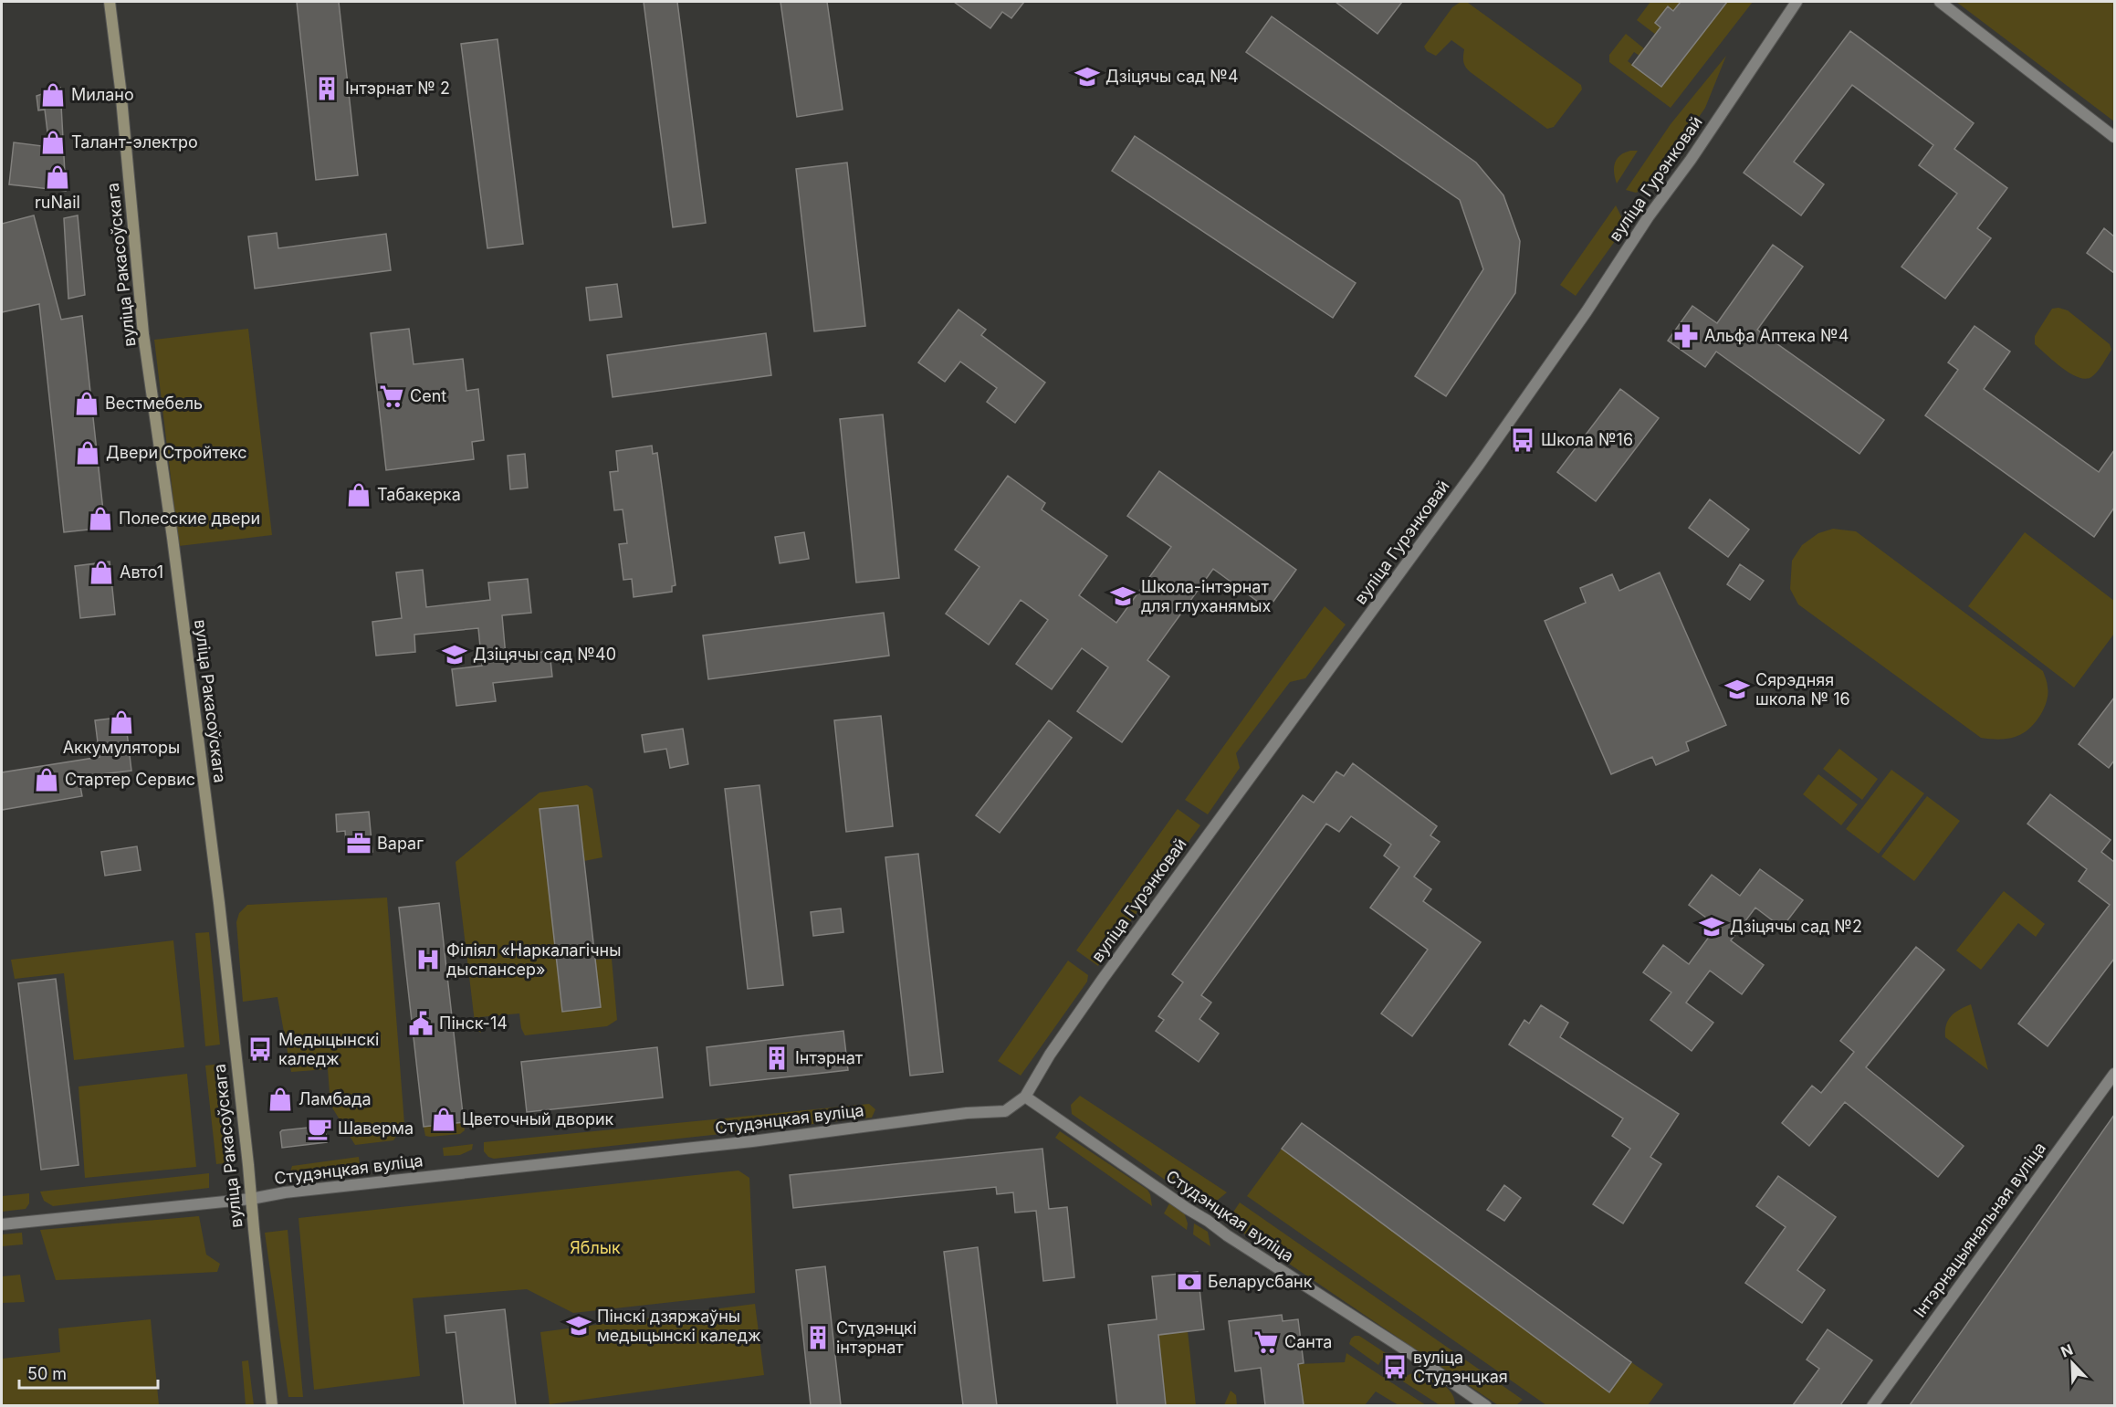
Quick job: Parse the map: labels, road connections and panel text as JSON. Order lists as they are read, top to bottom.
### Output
{
  "streets": {
    "main road": ["вуліца Ракасоўскага"],
    "street": ["вуліца Гурэнковай", "Студэнцкая вуліца", "Інтэрнацыянальная вуліца"]
  },
  "crossings": [
    ["вуліца Гурэнковай", "Студэнцкая вуліца"],
    ["вуліца Ракасоўскага", "Студэнцкая вуліца"]
  ],
  "parks": ["Яблык"],
  "places": {
    "school or university": [
      "Дзіцячы сад №4",
      "Школа-інтэрнат для глуханямых",
      "Дзіцячы сад №40",
      "Сярэдняя школа № 16",
      "Дзіцячы сад №2",
      "Пінскі дзяржаўны медыцынскі каледж"
    ],
    "building": ["Інтэрнат № 2", "Інтэрнат", "Студэнцкі інтэрнат"],
    "shop": [
      "Милано",
      "Талант-электро",
      "ruNail",
      "Вестмебель",
      "Двери Стройтекс",
      "Табакерка",
      "Полесские двери",
      "Авто1",
      "Аккумуляторы",
      "Стартер Сервис",
      "Ламбада",
      "Цветочный дворик"
    ],
    "pharmacy": ["Альфа Аптека №4"],
    "supermarket": ["Cent", "Санта"],
    "bus stop": ["Школа №16", "Медыцынскі каледж", "вуліца Студэнцкая"],
    "office": ["Вараг"],
    "hospital": ["Філіял «Наркалагічны дыспансер»"],
    "public building": ["Пінск-14"],
    "cafe": ["Шаверма"],
    "bank": ["Беларусбанк"]
  },
  "scale_bar": "50 m",
  "north": "top left"
}
